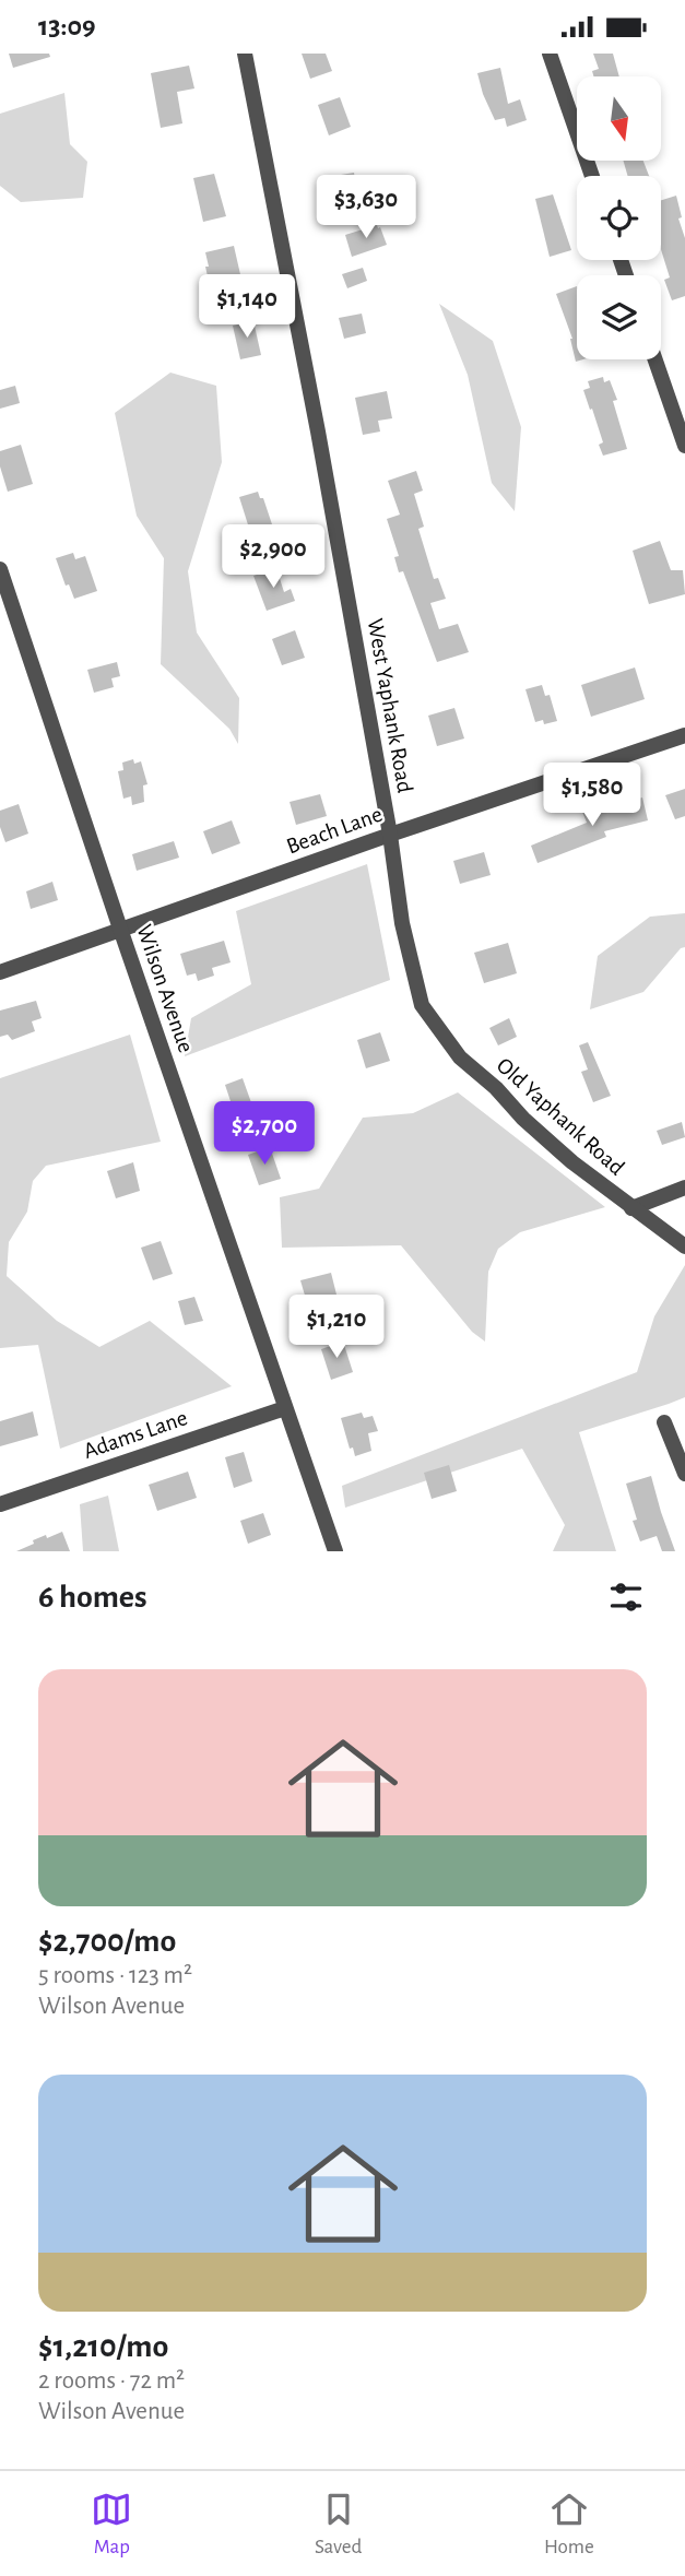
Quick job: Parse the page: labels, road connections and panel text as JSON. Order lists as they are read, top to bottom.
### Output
{
  "streets": {
    "street": [
      "West Yaphank Road",
      "Beach Lane",
      "Wilson Avenue",
      "Old Yaphank Road",
      "Adams Lane"
    ]
  },
  "crossings": [
    ["West Yaphank Road", "Beach Lane"],
    ["West Yaphank Road", "Old Yaphank Road"],
    ["Beach Lane", "Wilson Avenue"],
    ["Wilson Avenue", "Adams Lane"]
  ],
  "north": "bottom",
  "page": {
    "status": "13:09",
    "price": [
      "$3,630",
      "$1,140",
      "$2,900",
      "$1,580",
      "$2,700",
      "$1,210"
    ],
    "heading": "6 homes",
    "list": [
      {
        "name": "$2,700/mo",
        "note": "5 rooms · 123 m² · Wilson Avenue"
      },
      {
        "name": "$1,210/mo",
        "note": "2 rooms · 72 m² · Wilson Avenue"
      }
    ],
    "tabs": ["Map", "Saved", "Home"]
  }
}
